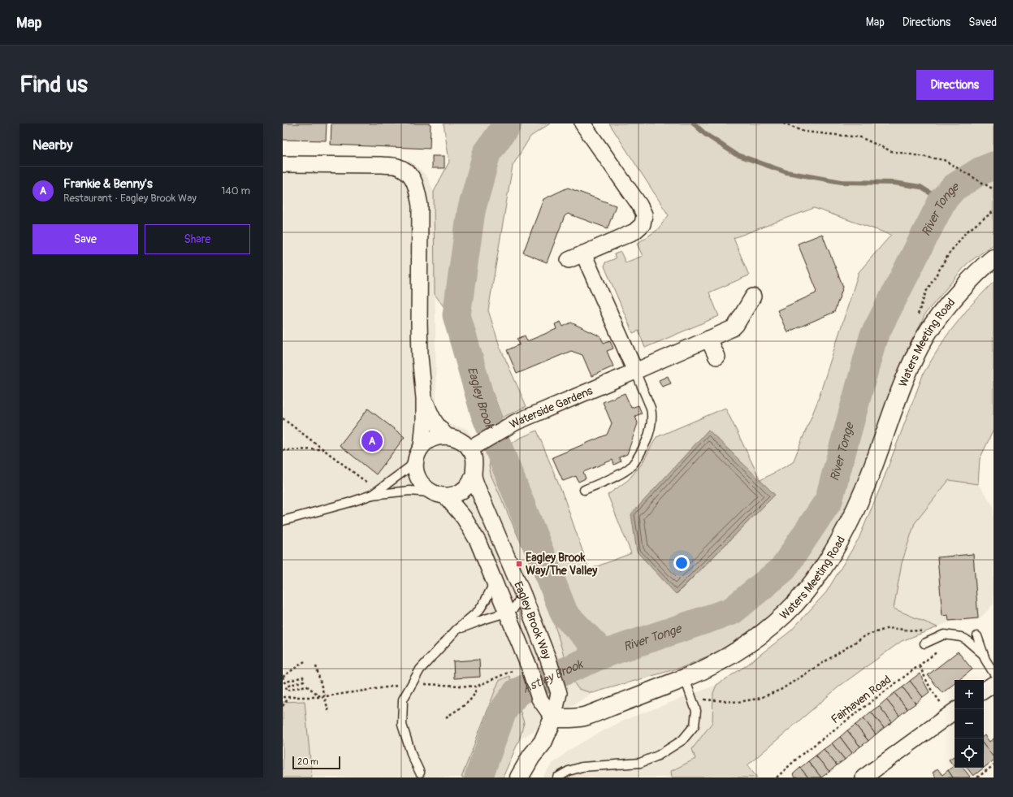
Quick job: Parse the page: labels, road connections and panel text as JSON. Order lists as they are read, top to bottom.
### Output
{
  "streets": {
    "street": ["Waters Meeting Road", "Waterside Gardens", "Eagley Brook Way"],
    "path": ["Fairhaven Road"]
  },
  "crossings": [
    ["Waters Meeting Road", "Eagley Brook Way"],
    ["Waterside Gardens", "Eagley Brook Way"]
  ],
  "water": ["River Tonge", "Eagley Brook", "Astley Brook"],
  "places": {
    "transit": ["Eagley Brook Way/The Valley"]
  },
  "scale_bar": "20 m",
  "page": {
    "header": "Map",
    "nav": ["Map", "Directions", "Saved"],
    "buttons": [
      "Directions",
      ["Save", "Share"]
    ],
    "title": "Find us",
    "heading": "Nearby",
    "list": [
      {
        "mark": "A",
        "name": "Frankie & Benny's",
        "note": "Restaurant · Eagley Brook Way",
        "value": "140 m"
      }
    ],
    "pins": "A",
    "map_buttons": ["+", "−"],
    "scale": "20 m"
  }
}
